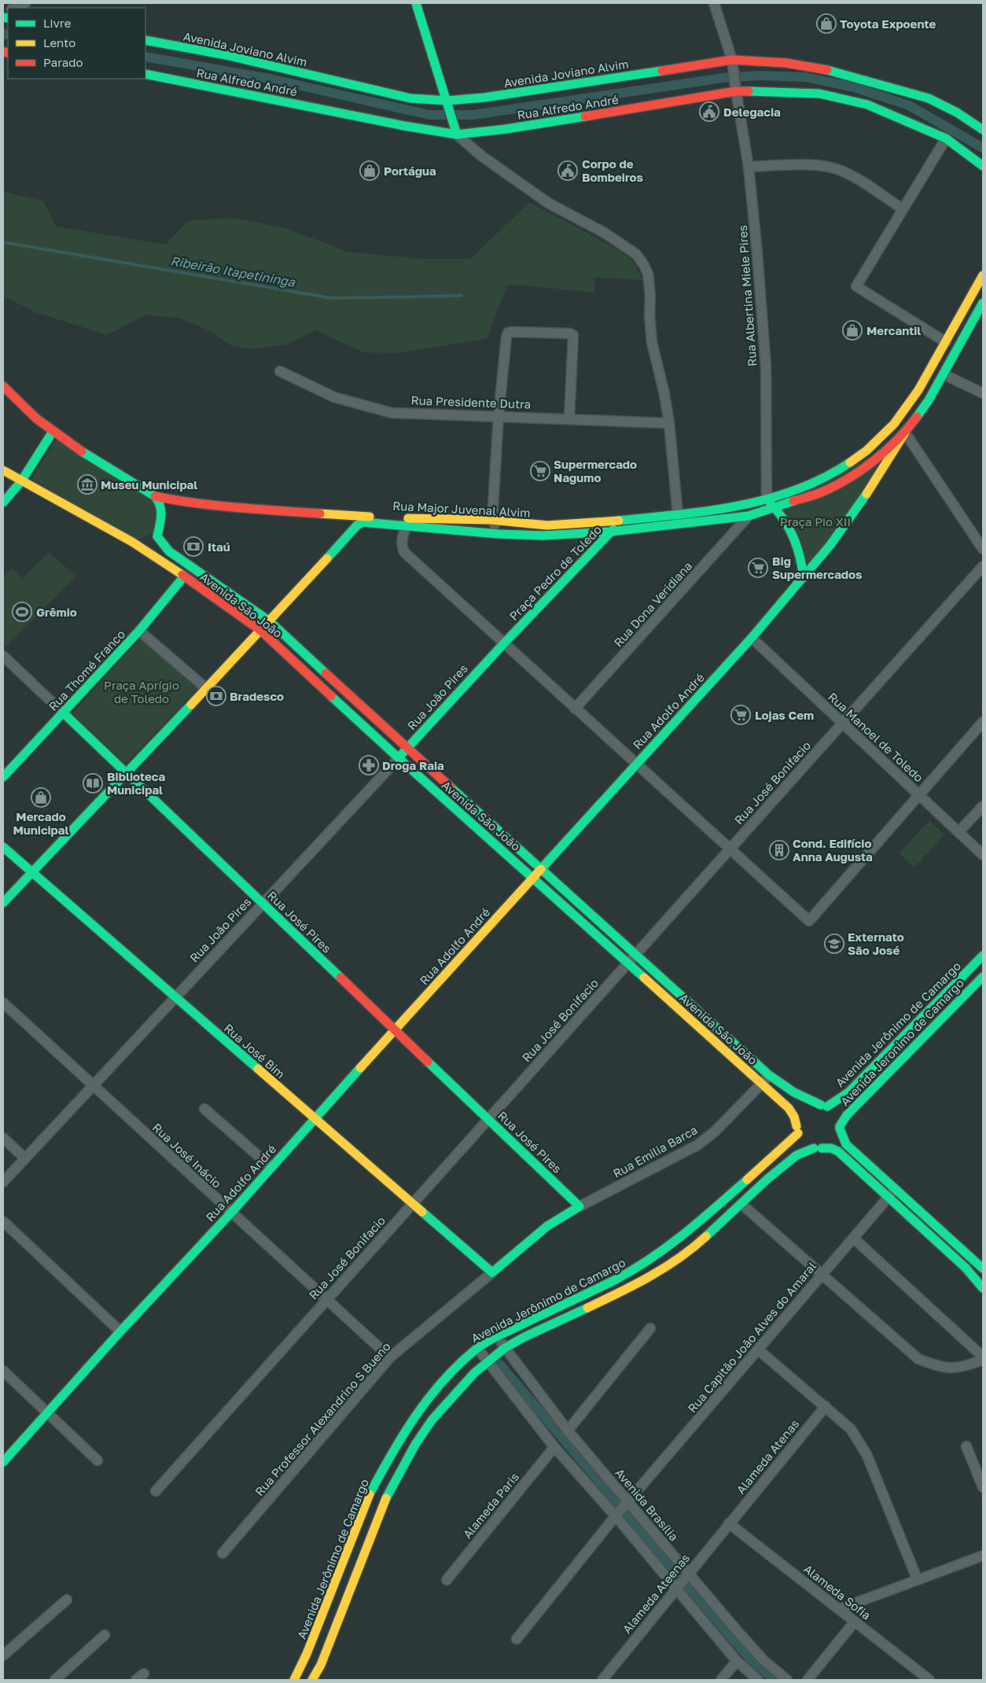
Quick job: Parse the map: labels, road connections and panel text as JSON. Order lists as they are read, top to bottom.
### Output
{
  "streets": {
    "main road": [
      "Avenida Joviano Alvim",
      "Rua Alfredo André",
      "Rua Major Juvenal Alvim",
      "Praça Pedro de Toledo",
      "Avenida São João",
      "Rua Thomé Franco",
      "Rua João Pires",
      "Rua Adolfo André",
      "Rua José Pires",
      "Avenida Jerônimo de Camargo",
      "Avenida Jeronimo de Camargo",
      "Rua José Bim",
      "Rua Professor Alexandrino S Bueno"
    ],
    "street": [
      "Rua Albertina Miele Pires",
      "Rua Presidente Dutra",
      "Rua Dona Veridiana",
      "Rua Manoel de Toledo",
      "Rua José Bonifacio",
      "Rua Emilia Barca",
      "Rua José Inácio",
      "Rua Capitão João Alves do Amaral",
      "Alameda Atenas",
      "Avenida Brasília",
      "Alameda Paris",
      "Alameda Sofia",
      "Alameda Ateenas"
    ]
  },
  "crossings": [
    ["Avenida Joviano Alvim", "Rua Albertina Miele Pires"],
    ["Rua Alfredo André", "Rua Albertina Miele Pires"],
    ["Rua Albertina Miele Pires", "Rua Major Juvenal Alvim"],
    ["Rua Major Juvenal Alvim", "Praça Pedro de Toledo"],
    ["Rua Major Juvenal Alvim", "Rua Dona Veridiana"],
    ["Rua Major Juvenal Alvim", "Rua Adolfo André"],
    ["Praça Pedro de Toledo", "Rua João Pires"],
    ["Avenida São João", "Rua Thomé Franco"],
    ["Avenida São João", "Rua João Pires"],
    ["Avenida São João", "Rua Adolfo André"],
    ["Avenida São João", "Rua José Bonifacio"],
    ["Avenida São João", "Avenida Jerônimo de Camargo"],
    ["Avenida São João", "Avenida Jeronimo de Camargo"],
    ["Avenida São João", "Rua Emilia Barca"],
    ["Rua Thomé Franco", "Rua José Pires"],
    ["Rua João Pires", "Rua José Pires"],
    ["Rua João Pires", "Rua José Bim"],
    ["Rua João Pires", "Rua José Inácio"],
    ["Rua Adolfo André", "Rua Manoel de Toledo"],
    ["Rua Adolfo André", "Rua José Pires"],
    ["Rua Adolfo André", "Rua José Bim"],
    ["Rua Adolfo André", "Rua José Inácio"],
    ["Rua Manoel de Toledo", "Rua José Bonifacio"],
    ["Rua José Bonifacio", "Rua José Pires"],
    ["Rua José Bonifacio", "Rua José Bim"],
    ["Rua José Bonifacio", "Rua José Inácio"],
    ["Rua José Pires", "Rua Emilia Barca"],
    ["Rua José Pires", "Rua Professor Alexandrino S Bueno"],
    ["Avenida Jerônimo de Camargo", "Avenida Jeronimo de Camargo"],
    ["Avenida Jerônimo de Camargo", "Avenida Brasília"],
    ["Rua José Bim", "Rua Professor Alexandrino S Bueno"],
    ["Rua Emilia Barca", "Rua Professor Alexandrino S Bueno"],
    ["Rua José Inácio", "Rua Professor Alexandrino S Bueno"],
    ["Rua Capitão João Alves do Amaral", "Avenida Brasília"],
    ["Alameda Atenas", "Alameda Sofia"],
    ["Alameda Atenas", "Alameda Ateenas"],
    ["Avenida Brasília", "Alameda Ateenas"],
    ["Alameda Sofia", "Alameda Ateenas"]
  ],
  "water": ["Ribeirão Itapetininga"],
  "parks": ["Praça Pio XII", "Praça Aprígio de Toledo"],
  "places": {
    "shop": [
      "Toyota Expoente",
      "Portágua",
      "Mercantil",
      "Mercado Municipal"
    ],
    "public building": ["Delegacia", "Corpo de Bombeiros"],
    "supermarket": ["Supermercado Nagumo", "Big Supermercados", "Lojas Cem"],
    "museum": ["Museu Municipal"],
    "bank": ["Itaú", "Bradesco"],
    "sports": ["Grêmio"],
    "pharmacy": ["Droga Raia"],
    "library": ["Biblioteca Municipal"],
    "building": ["Cond. Edifício Anna Augusta"],
    "school or university": ["Externato São José"]
  },
  "legend": ["Livre", "Lento", "Parado"]
}
